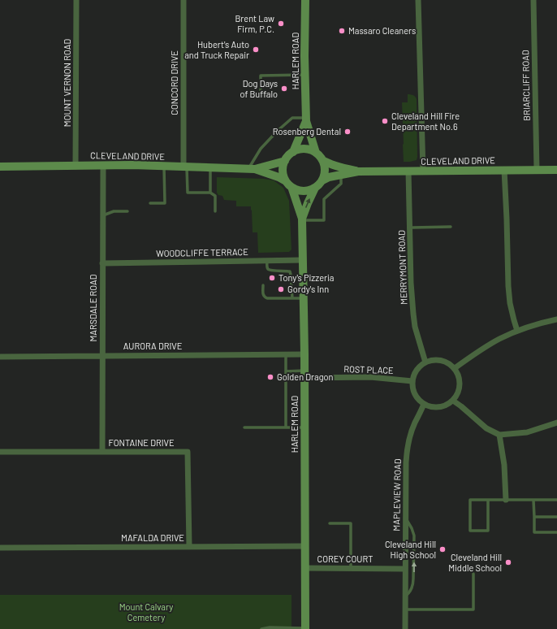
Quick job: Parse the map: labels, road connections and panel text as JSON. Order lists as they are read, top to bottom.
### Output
{
  "streets": {
    "main road": ["HARLEM ROAD", "CLEVELAND DRIVE"],
    "street": [
      "MOUNT VERNON ROAD",
      "CONCORD DRIVE",
      "BRIARCLIFF ROAD",
      "WOODCLIFFE TERRACE",
      "MERRYMONT ROAD",
      "MARSDALE ROAD",
      "AURORA DRIVE",
      "ROST PLACE",
      "FONTAINE DRIVE",
      "MAPLEVIEW ROAD",
      "MAFALDA DRIVE",
      "COREY COURT"
    ]
  },
  "crossings": [
    ["HARLEM ROAD", "CLEVELAND DRIVE"],
    ["HARLEM ROAD", "WOODCLIFFE TERRACE"],
    ["HARLEM ROAD", "AURORA DRIVE"],
    ["HARLEM ROAD", "ROST PLACE"],
    ["HARLEM ROAD", "MAFALDA DRIVE"],
    ["HARLEM ROAD", "COREY COURT"],
    ["MOUNT VERNON ROAD", "CLEVELAND DRIVE"],
    ["CONCORD DRIVE", "CLEVELAND DRIVE"],
    ["BRIARCLIFF ROAD", "CLEVELAND DRIVE"],
    ["CLEVELAND DRIVE", "MERRYMONT ROAD"],
    ["CLEVELAND DRIVE", "MARSDALE ROAD"],
    ["WOODCLIFFE TERRACE", "MARSDALE ROAD"],
    ["MERRYMONT ROAD", "ROST PLACE"],
    ["MERRYMONT ROAD", "MAPLEVIEW ROAD"],
    ["MARSDALE ROAD", "AURORA DRIVE"],
    ["MARSDALE ROAD", "FONTAINE DRIVE"],
    ["ROST PLACE", "MAPLEVIEW ROAD"],
    ["FONTAINE DRIVE", "MAFALDA DRIVE"],
    ["MAPLEVIEW ROAD", "COREY COURT"]
  ],
  "parks": ["Mount Calvary Cemetery"],
  "places": [
    "Brent Law Firm, P.C.",
    "Massaro Cleaners",
    "Hubert's Auto and Truck Repair",
    "Dog Days of Buffalo",
    "Cleveland Hill Fire Department No.6",
    "Rosenberg Dental",
    "Tony's Pizzeria",
    "Gordy's Inn",
    "Golden Dragon",
    "Cleveland Hill High School",
    "Cleveland Hill Middle School"
  ]
}
